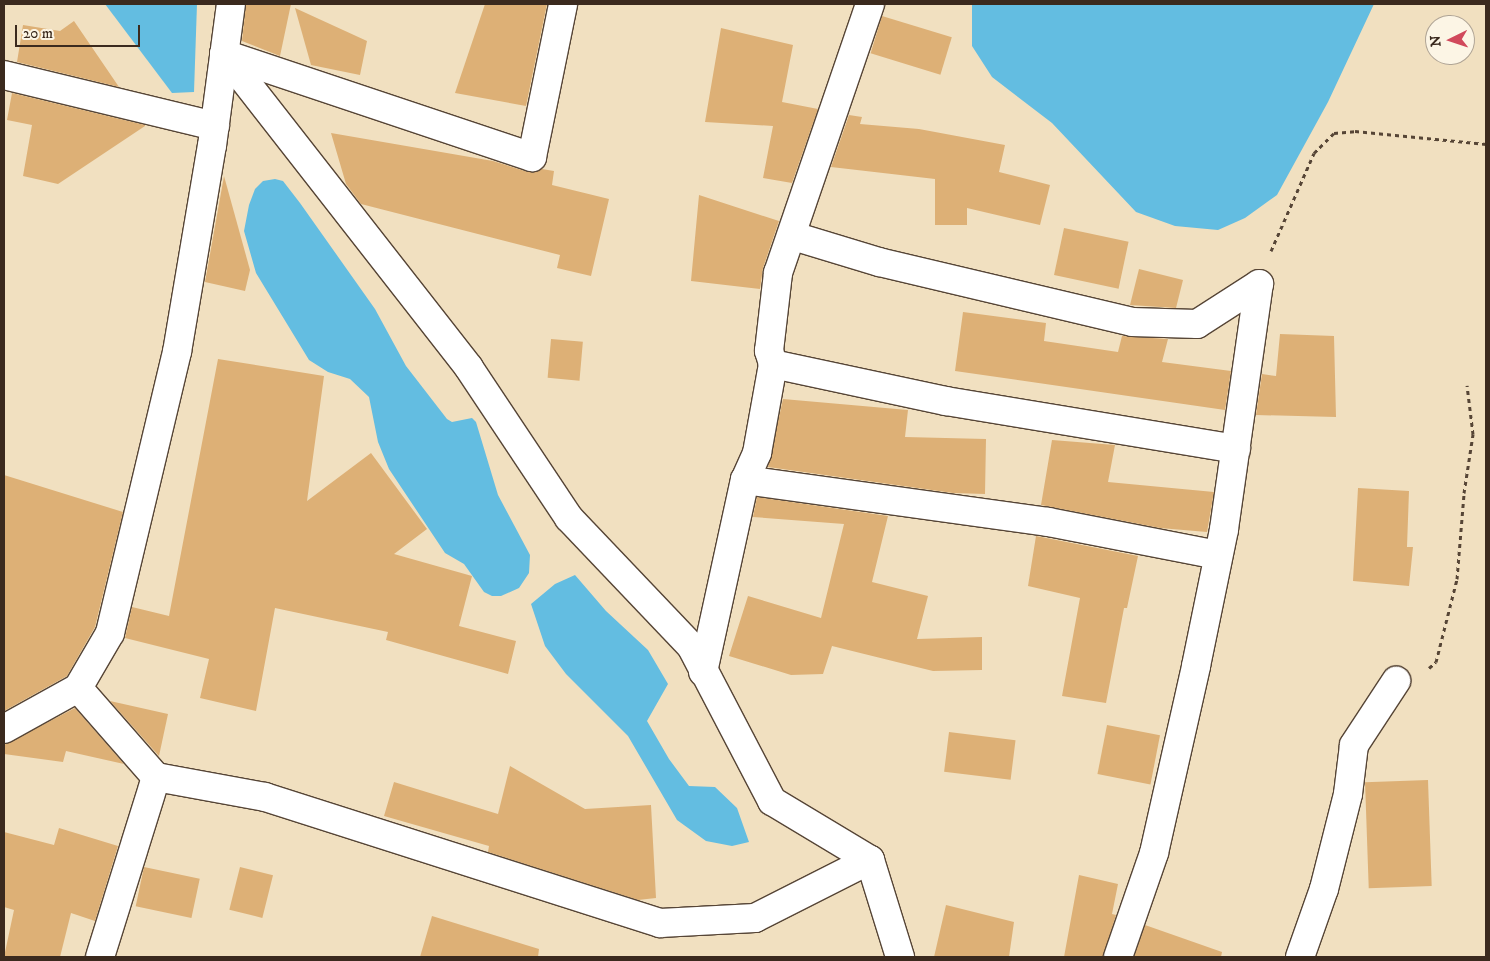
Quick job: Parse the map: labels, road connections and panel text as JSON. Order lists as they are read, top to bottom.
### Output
{
  "scale_bar": "20 m",
  "north": "left"
}
